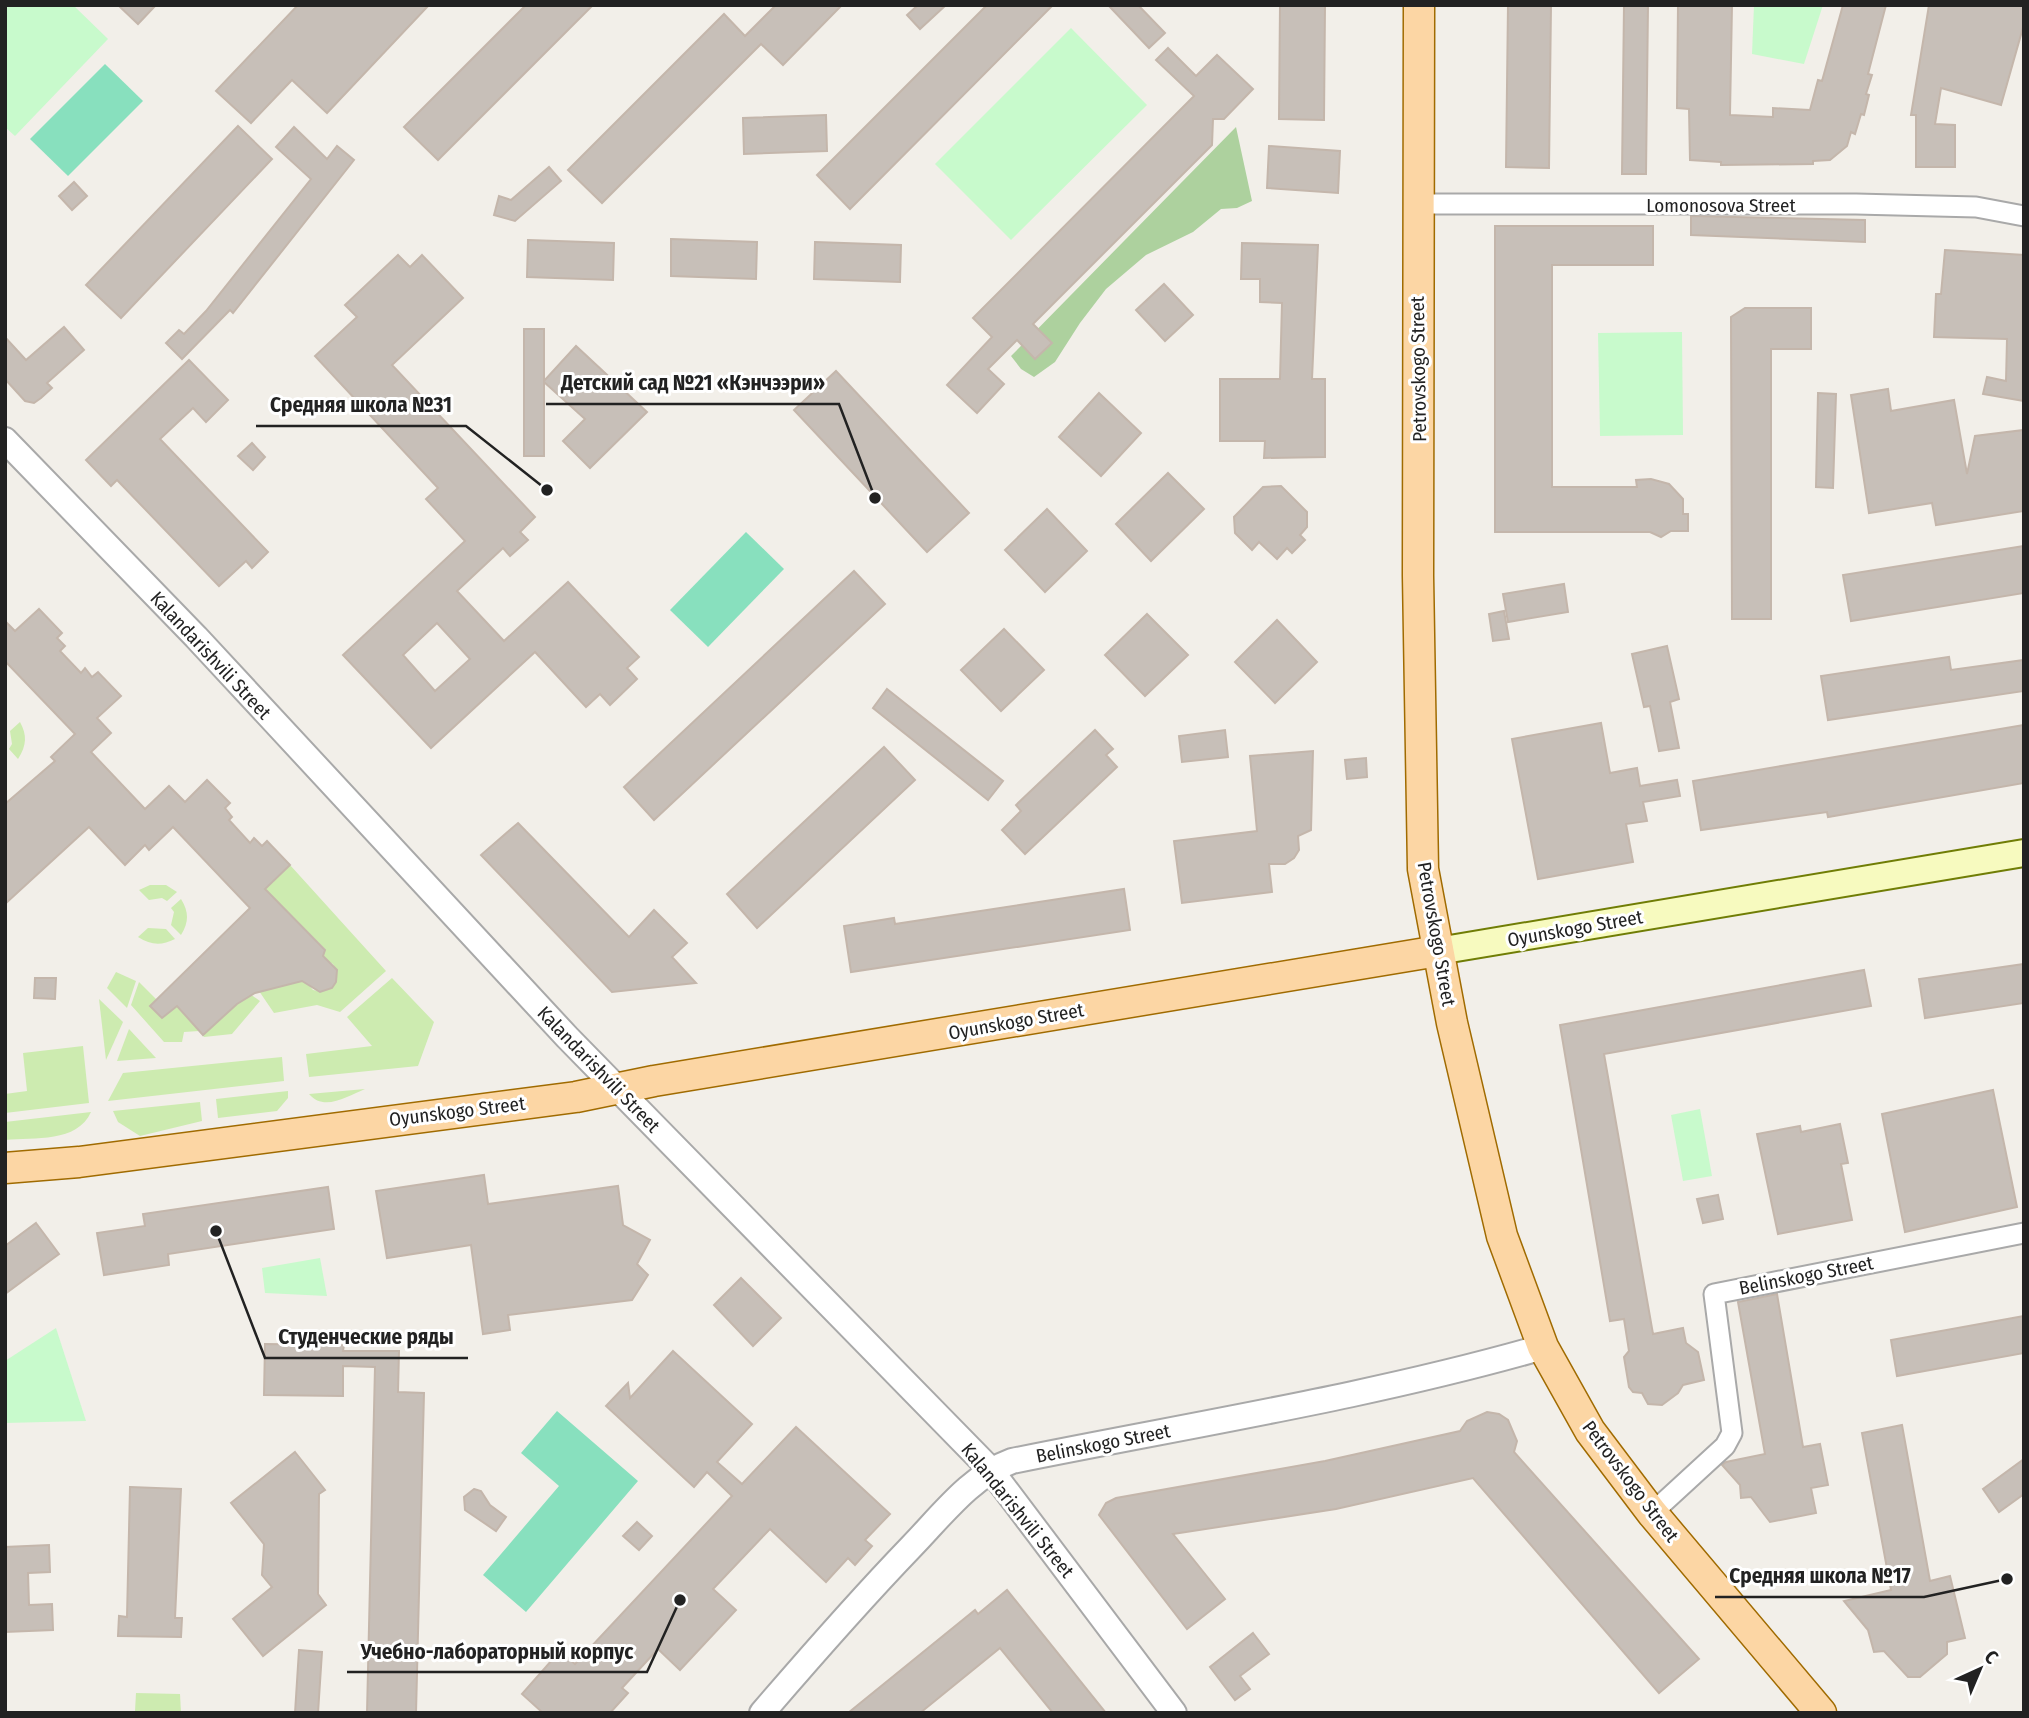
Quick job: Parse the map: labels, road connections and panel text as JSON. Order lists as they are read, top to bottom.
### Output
{
  "streets": {
    "main road": ["Petrovskogo Street", "Oyunskogo Street"],
    "street": ["Lomonosova Street", "Kalandarishvili Street", "Belinskogo Street"]
  },
  "crossings": [
    ["Lomonosova Street", "Petrovskogo Street"],
    ["Petrovskogo Street", "Oyunskogo Street"],
    ["Petrovskogo Street", "Belinskogo Street"],
    ["Kalandarishvili Street", "Oyunskogo Street"],
    ["Kalandarishvili Street", "Belinskogo Street"]
  ],
  "places": [
    "Средняя школа №31",
    "Детский сад №21 «Кэнчээри»",
    "Студенческие ряды",
    "Средняя школа №17",
    "Учебно-лабораторный корпус"
  ],
  "north": "top right"
}
